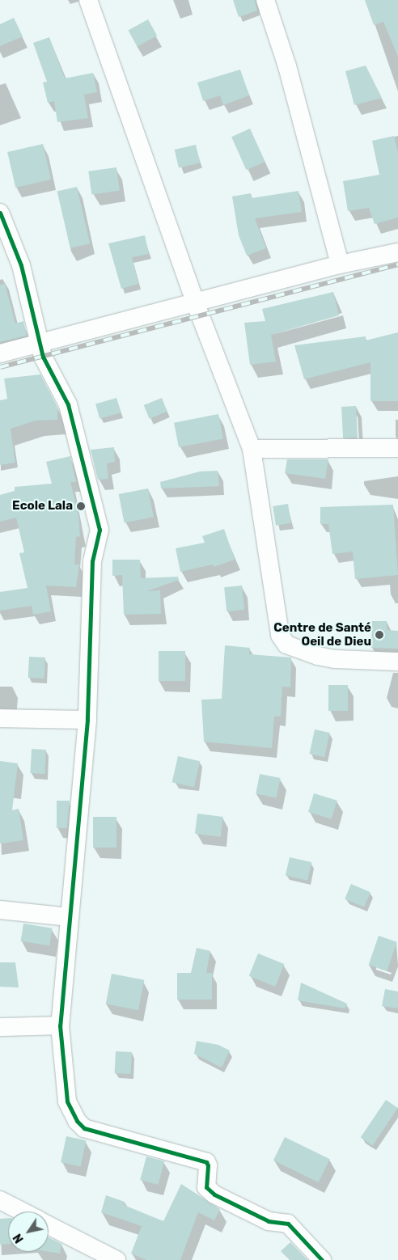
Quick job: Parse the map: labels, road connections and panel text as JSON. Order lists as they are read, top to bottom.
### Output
{
  "places": ["Ecole Lala", "Centre de Santé Oeil de Dieu"],
  "north": "bottom left"
}
